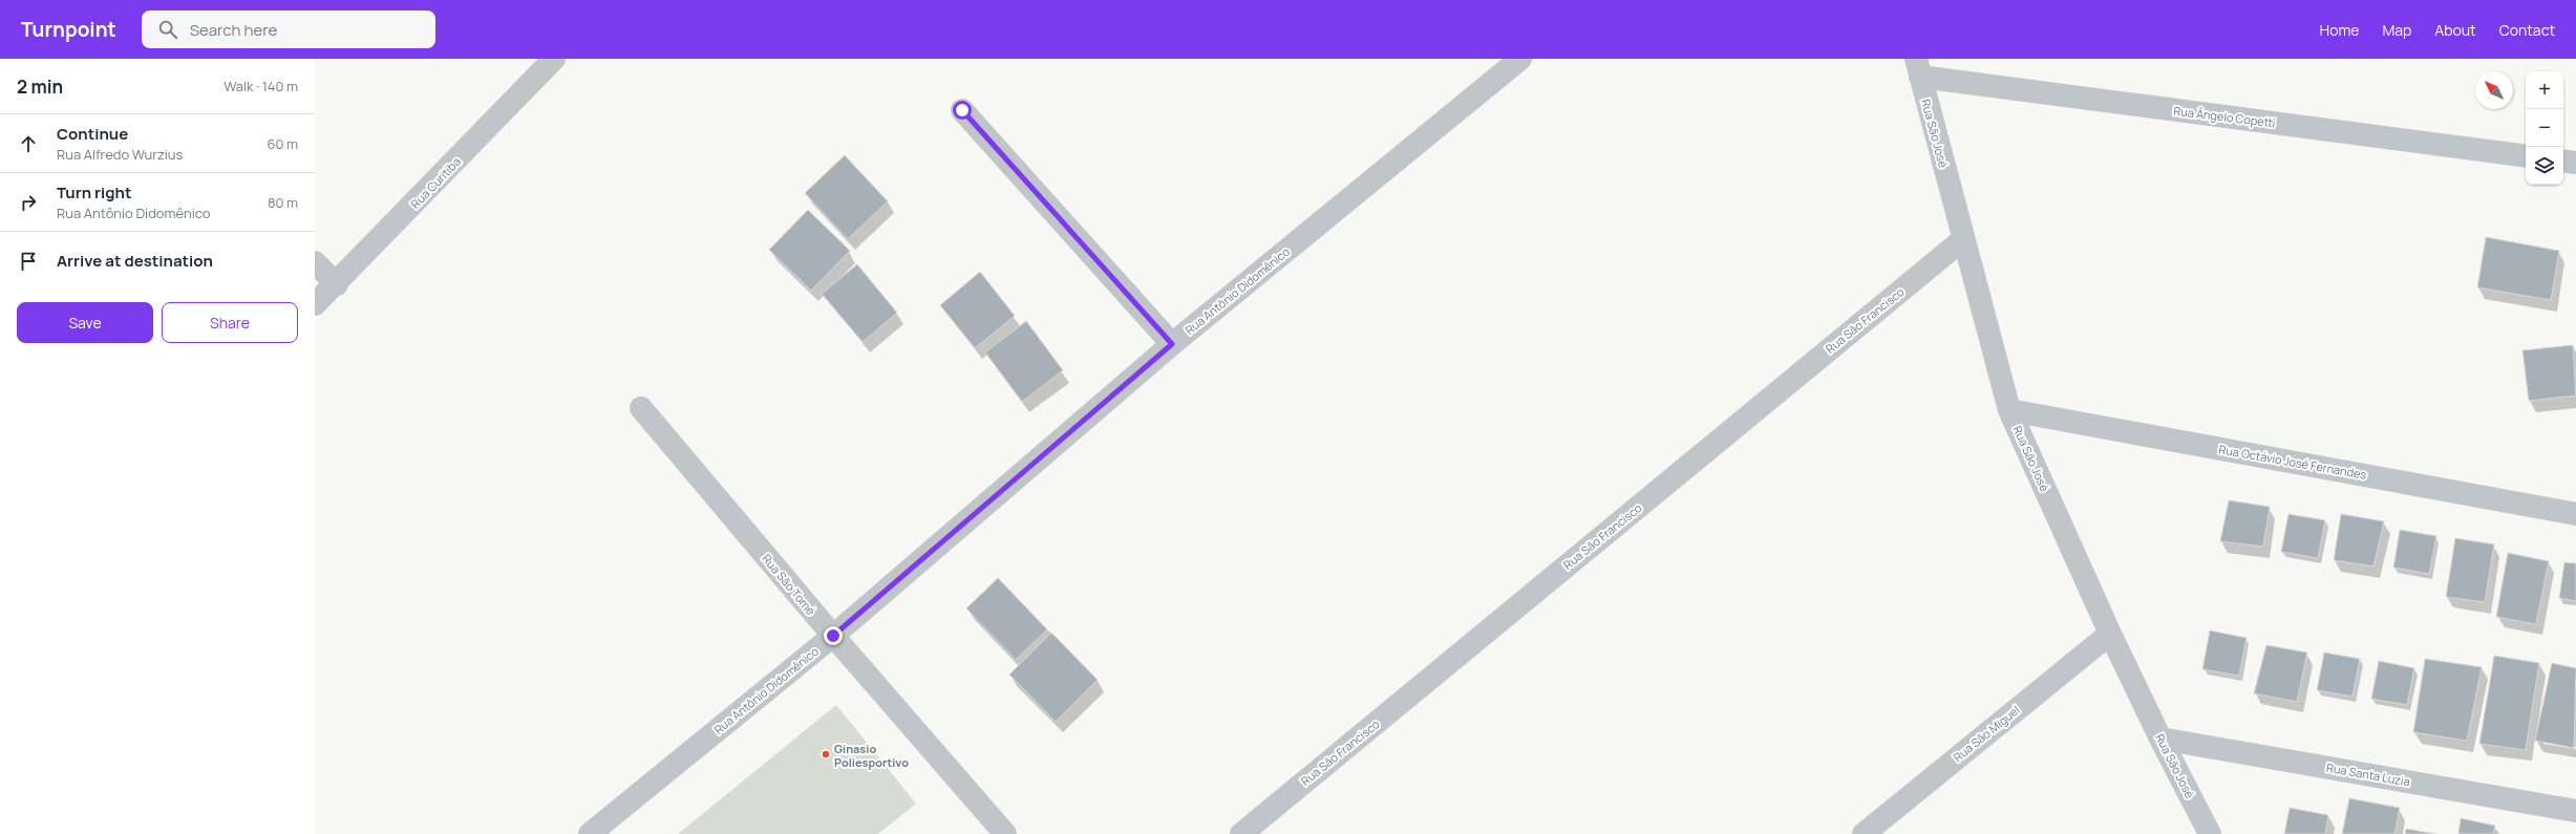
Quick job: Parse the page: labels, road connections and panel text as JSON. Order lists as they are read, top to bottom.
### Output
{
  "streets": {
    "street": [
      "Rua Ângelo Copetti",
      "Rua São José",
      "Rua Curitiba",
      "Rua Antônio Didomênico",
      "Rua São Francisco",
      "Rua Octávio José Fernandes",
      "Rua São Tomé",
      "Rua São Miguel",
      "Rua Santa Luzia"
    ]
  },
  "crossings": [
    ["Rua Ângelo Copetti", "Rua São José"],
    ["Rua São José", "Rua São Francisco"],
    ["Rua São José", "Rua Octávio José Fernandes"],
    ["Rua São José", "Rua São Miguel"],
    ["Rua São José", "Rua Santa Luzia"],
    ["Rua Antônio Didomênico", "Rua São Tomé"]
  ],
  "places": ["Ginasio Poliesportivo"],
  "north": "top left",
  "page": {
    "header": "Turnpoint",
    "search": "Search here",
    "nav": [
      "Home",
      "Map",
      "About",
      "Contact"
    ],
    "heading": ["2 min", "Walk · 140 m"],
    "map_buttons": ["+", "−"],
    "list": [
      ["Continue", "Rua Alfredo Wurzius", "60 m"],
      ["Turn right", "Rua Antônio Didomênico", "80 m"],
      "Arrive at destination"
    ],
    "buttons": ["Save", "Share"]
  }
}
